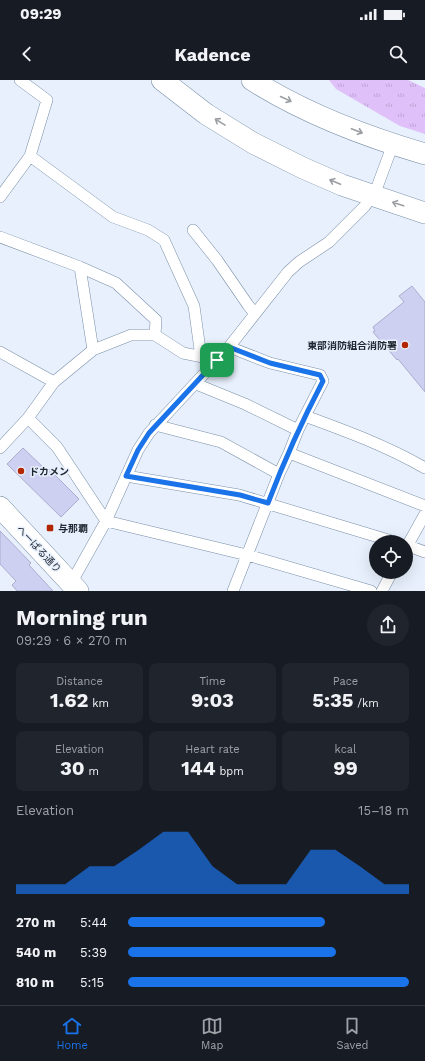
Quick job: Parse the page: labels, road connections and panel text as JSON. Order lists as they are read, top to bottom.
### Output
{
  "streets": {
    "highway": ["へーばる通り"]
  },
  "places": {
    "other": ["東部消防組合消防署", "ドカメン"],
    "transit": ["与那覇"]
  },
  "page": {
    "status": "09:29",
    "header": "Kadence",
    "heading": ["Morning run", "09:29 · 6 × 270 m"],
    "stats": [
      ["Distance", "1.62 km"],
      ["Time", "9:03"],
      ["Pace", "5:35 /km"],
      ["Elevation", "30 m"],
      ["Heart rate", "144 bpm"],
      ["kcal", "99"]
    ],
    "chart": ["Elevation", "15–18 m"],
    "list": [
      {
        "name": "270 m",
        "note": "5:44"
      },
      {
        "name": "540 m",
        "note": "5:39"
      },
      {
        "name": "810 m",
        "note": "5:15"
      }
    ],
    "tabs": ["Home", "Map", "Saved"]
  }
}
